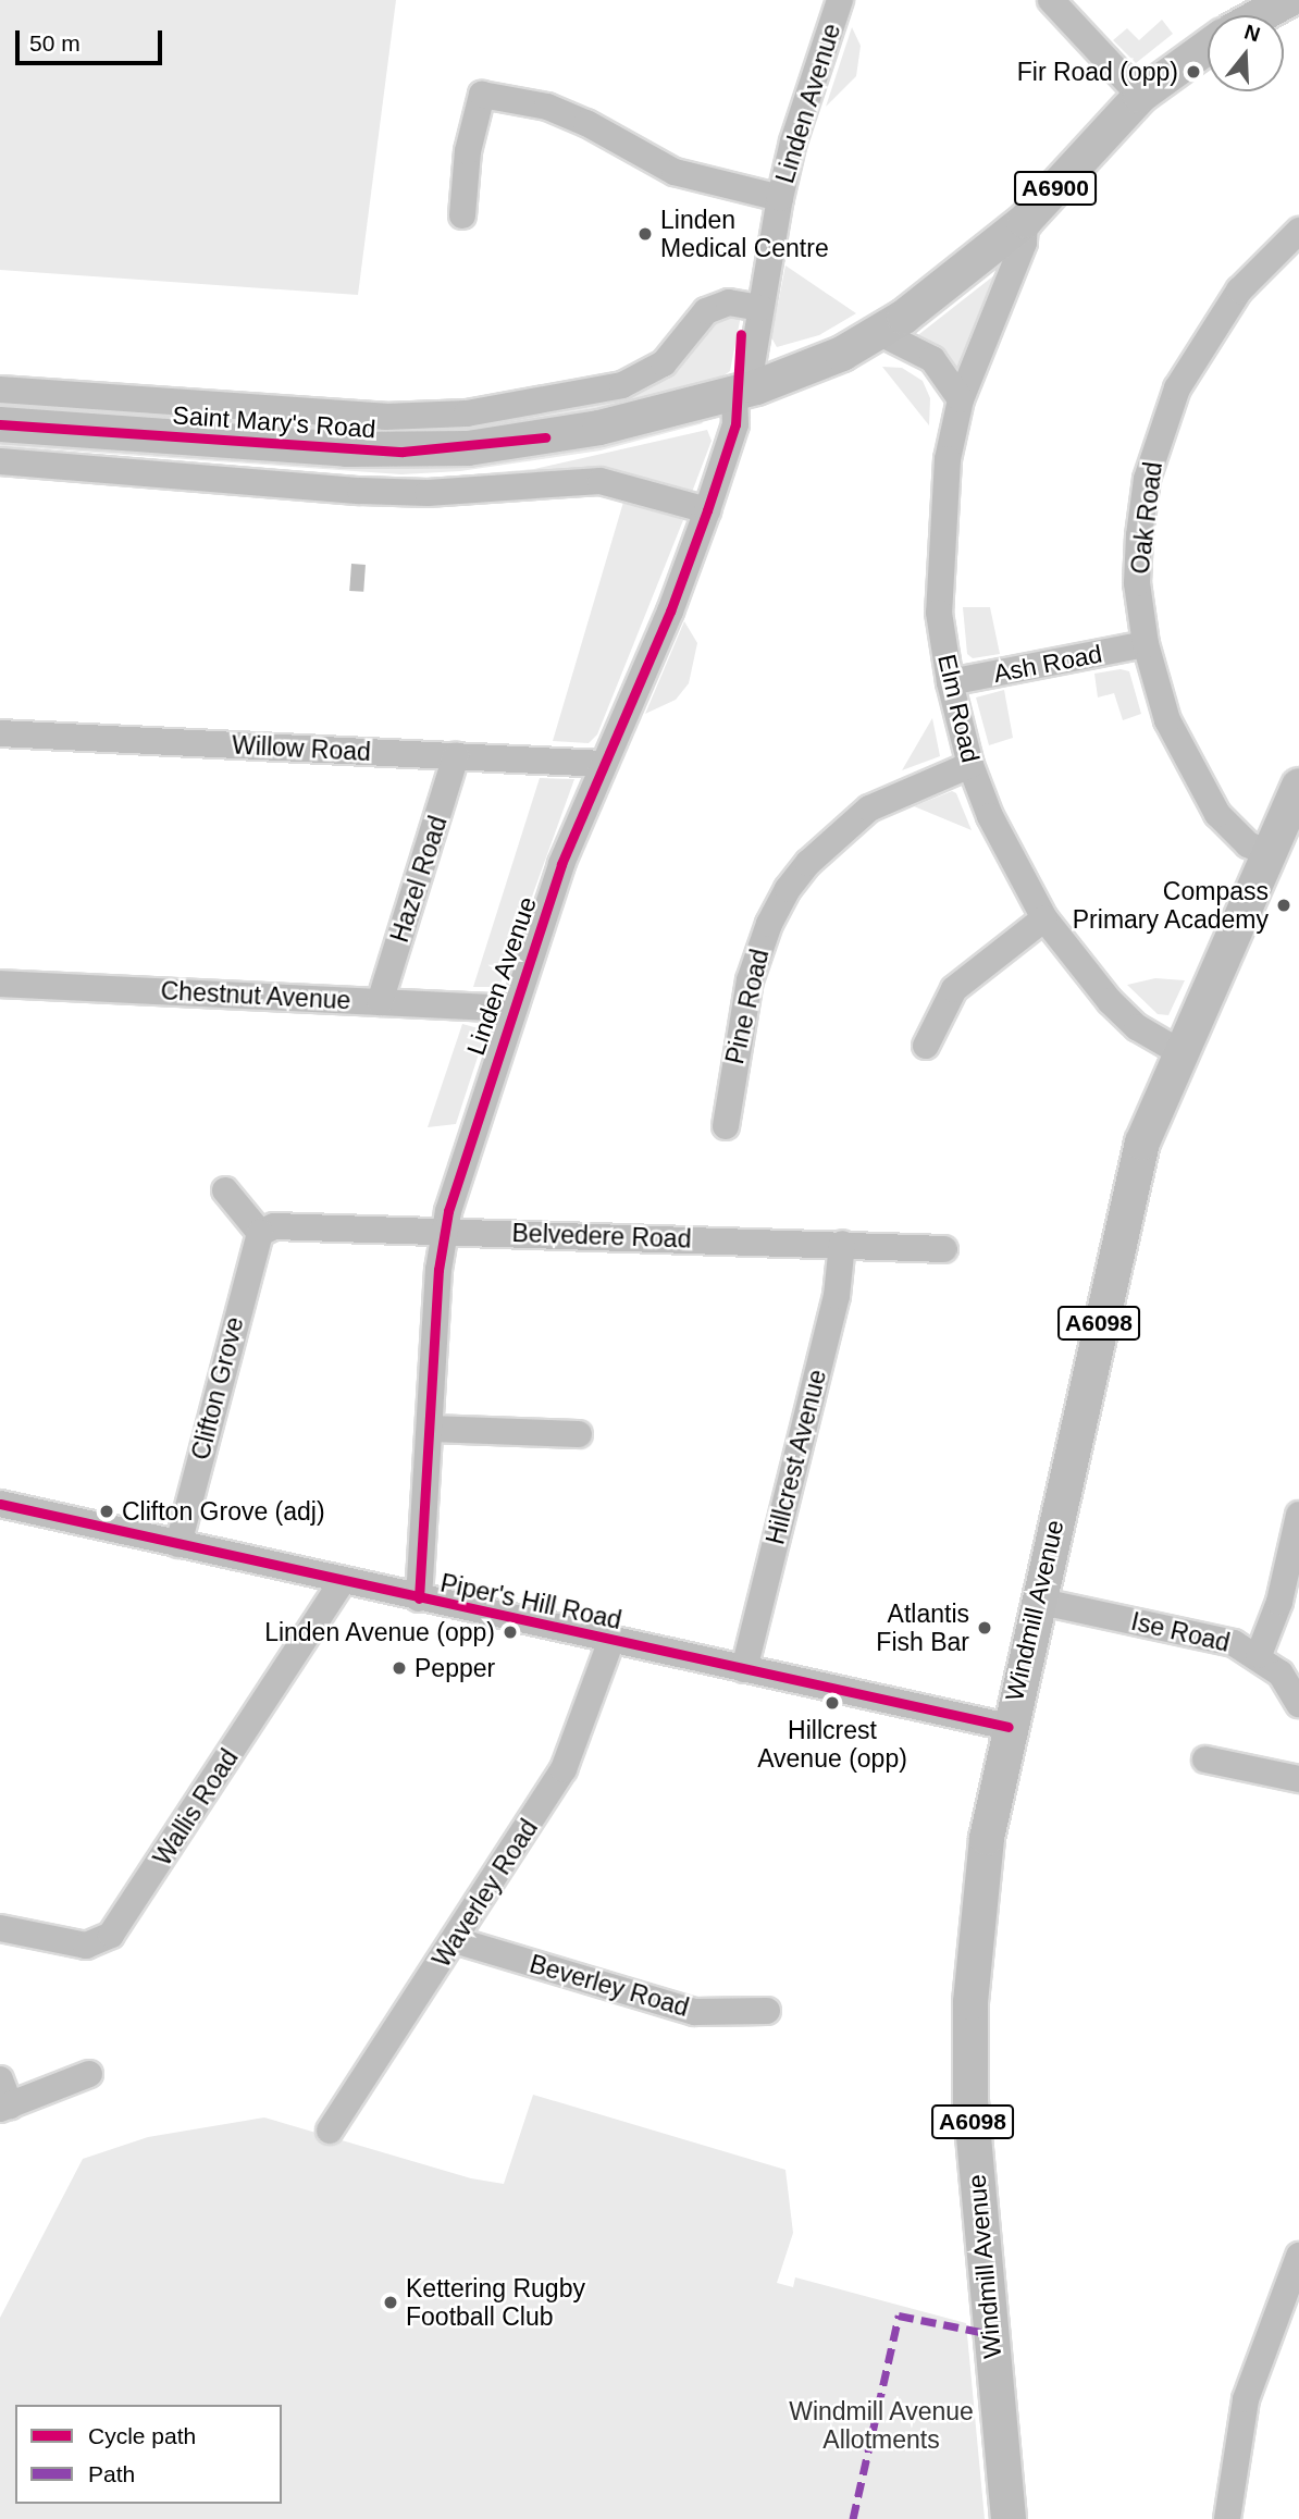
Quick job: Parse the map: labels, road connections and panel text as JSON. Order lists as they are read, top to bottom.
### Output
{
  "streets": {
    "main road": [
      "A6900",
      "Saint Mary's Road",
      "A6098",
      "Windmill Avenue"
    ],
    "street": [
      "Linden Avenue",
      "Oak Road",
      "Ash Road",
      "Elm Road",
      "Willow Road",
      "Hazel Road",
      "Chestnut Avenue",
      "Pine Road",
      "Belvedere Road",
      "Clifton Grove",
      "Hillcrest Avenue",
      "Piper's Hill Road",
      "Ise Road",
      "Wallis Road",
      "Waverley Road",
      "Beverley Road"
    ]
  },
  "crossings": [
    ["Linden Avenue", "Saint Mary's Road"],
    ["Linden Avenue", "Willow Road"],
    ["Linden Avenue", "Chestnut Avenue"],
    ["Linden Avenue", "Belvedere Road"],
    ["Linden Avenue", "Piper's Hill Road"],
    ["Saint Mary's Road", "Elm Road"],
    ["Oak Road", "Ash Road"],
    ["Oak Road", "Windmill Avenue"],
    ["Ash Road", "Elm Road"],
    ["Elm Road", "Pine Road"],
    ["Elm Road", "Windmill Avenue"],
    ["Willow Road", "Hazel Road"],
    ["Hazel Road", "Chestnut Avenue"],
    ["Belvedere Road", "Clifton Grove"],
    ["Belvedere Road", "Hillcrest Avenue"],
    ["Clifton Grove", "Piper's Hill Road"],
    ["Hillcrest Avenue", "Piper's Hill Road"],
    ["Piper's Hill Road", "Windmill Avenue"],
    ["Piper's Hill Road", "Wallis Road"],
    ["Piper's Hill Road", "Waverley Road"],
    ["Windmill Avenue", "Ise Road"],
    ["Waverley Road", "Beverley Road"]
  ],
  "parks": ["Windmill Avenue Allotments"],
  "places": [
    "Fir Road (opp)",
    "Linden Medical Centre",
    "Compass Primary Academy",
    "Clifton Grove (adj)",
    "Atlantis Fish Bar",
    "Linden Avenue (opp)",
    "Pepper",
    "Hillcrest Avenue (opp)",
    "Kettering Rugby Football Club"
  ],
  "legend": ["Cycle path", "Path"],
  "scale_bar": "50 m",
  "north": "top"
}
